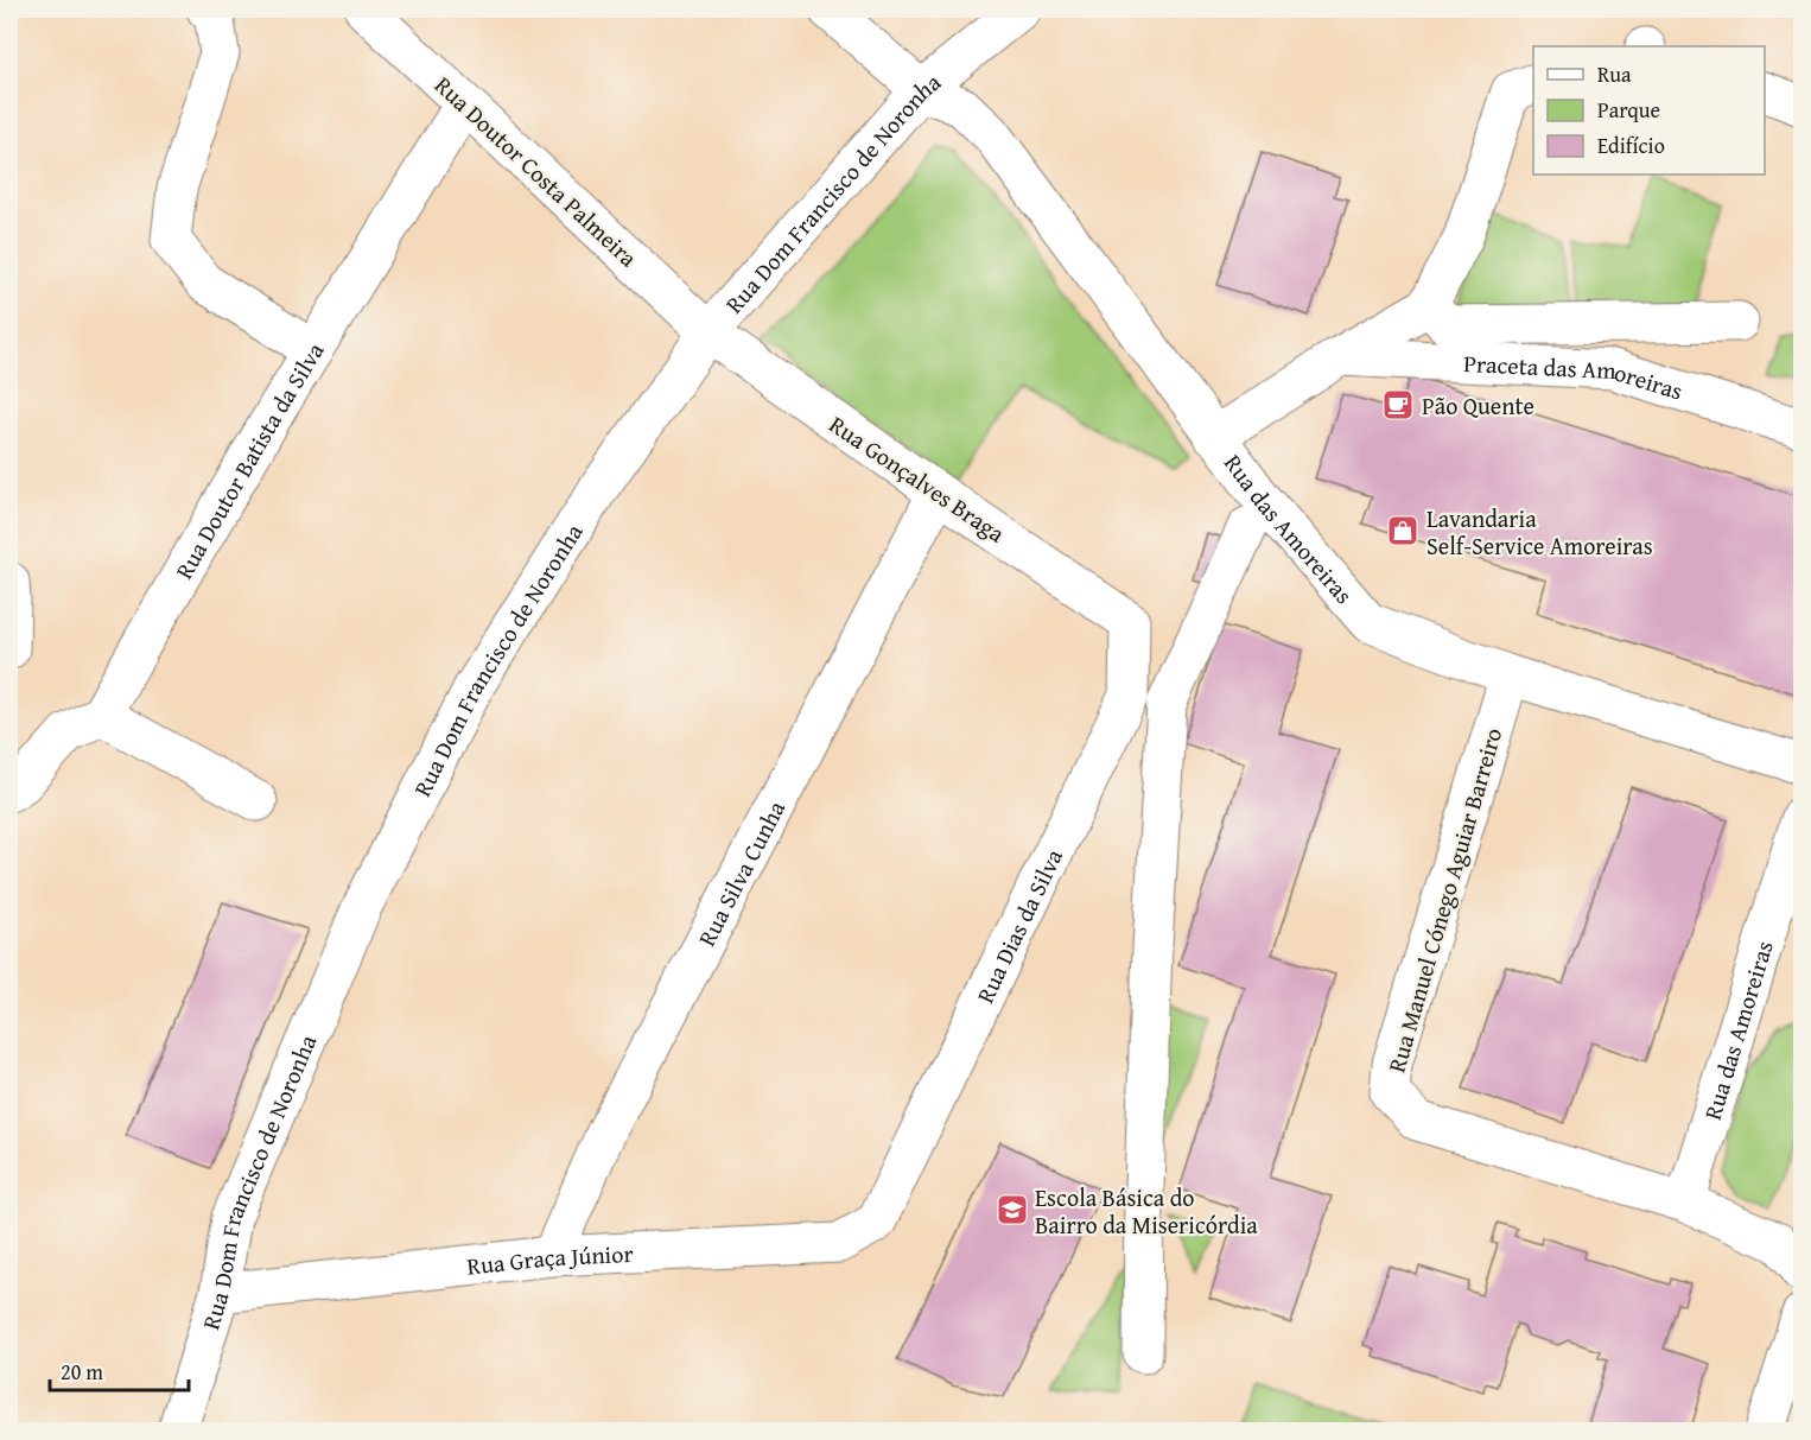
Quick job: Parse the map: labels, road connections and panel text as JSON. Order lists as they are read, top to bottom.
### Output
{
  "streets": {
    "street": [
      "Rua Doutor Costa Palmeira",
      "Rua Dom Francisco de Noronha",
      "Praceta das Amoreiras",
      "Rua Doutor Batista da Silva",
      "Rua Gonçalves Braga",
      "Rua das Amoreiras",
      "Rua Silva Cunha",
      "Rua Manuel Cónego Aguiar Barreiro",
      "Rua Dias da Silva",
      "Rua Graça Júnior"
    ]
  },
  "crossings": [
    ["Rua Doutor Costa Palmeira", "Rua Dom Francisco de Noronha"],
    ["Rua Doutor Costa Palmeira", "Rua Doutor Batista da Silva"],
    ["Rua Doutor Costa Palmeira", "Rua Gonçalves Braga"],
    ["Rua Dom Francisco de Noronha", "Rua Gonçalves Braga"],
    ["Rua Dom Francisco de Noronha", "Rua das Amoreiras"],
    ["Rua Dom Francisco de Noronha", "Rua Graça Júnior"],
    ["Rua Gonçalves Braga", "Rua Silva Cunha"],
    ["Rua Gonçalves Braga", "Rua Dias da Silva"],
    ["Rua das Amoreiras", "Rua Manuel Cónego Aguiar Barreiro"],
    ["Rua Silva Cunha", "Rua Graça Júnior"],
    ["Rua Dias da Silva", "Rua Graça Júnior"]
  ],
  "places": {
    "cafe": ["Pão Quente"],
    "shop": ["Lavandaria Self-Service Amoreiras"],
    "school or university": ["Escola Básica do Bairro da Misericórdia"]
  },
  "legend": ["Rua", "Parque", "Edifício"],
  "scale_bar": "20 m"
}
